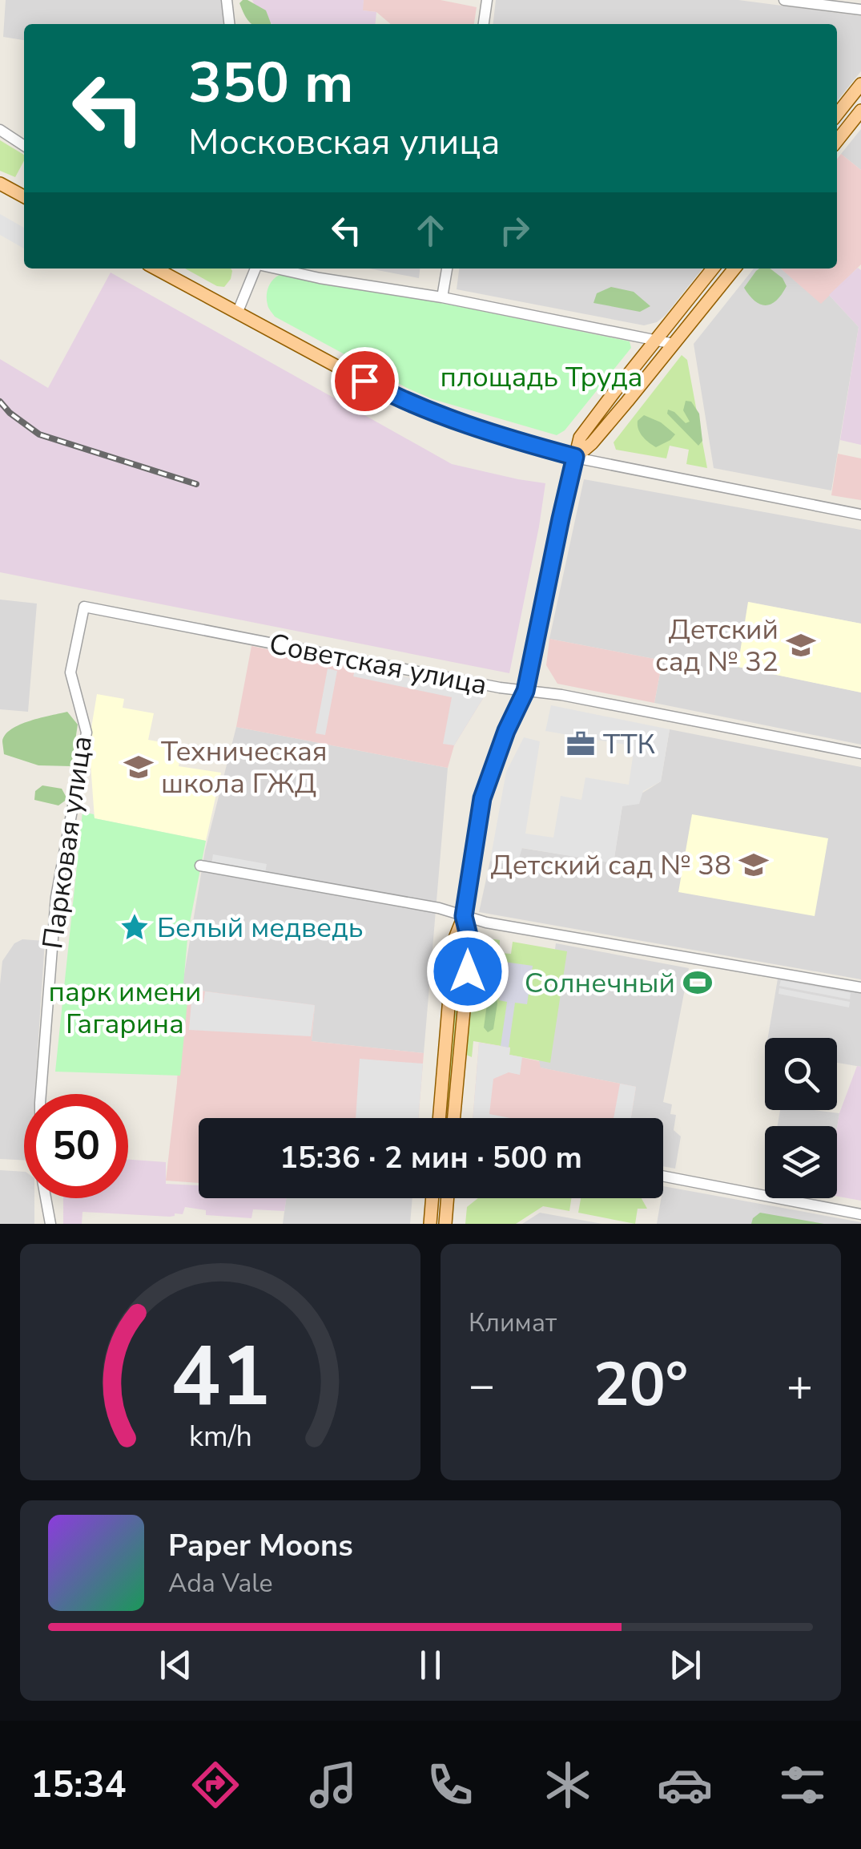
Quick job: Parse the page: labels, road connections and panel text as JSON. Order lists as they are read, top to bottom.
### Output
{
  "streets": {
    "street": ["Советская улица", "Парковая улица"]
  },
  "crossings": [
    ["Советская улица", "Парковая улица"]
  ],
  "parks": ["площадь Труда", "парк имени Гагарина"],
  "places": {
    "school or university": ["Детский сад № 32", "Техническая школа ГЖД", "Детский сад № 38"],
    "office": ["ТТК"],
    "place": ["Белый медведь"],
    "sports": ["Солнечный"]
  },
  "page": {
    "turn": ["350 m", "Московская улица"],
    "limit": "50",
    "trip": "15:36 · 2 мин · 500 m",
    "tile": "Климат",
    "heat": ["−", "20°", "+"],
    "song": ["Paper Moons", "Ada Vale"],
    "tabs": "15:34",
    "gauge": ["41", "km/h"]
  }
}
